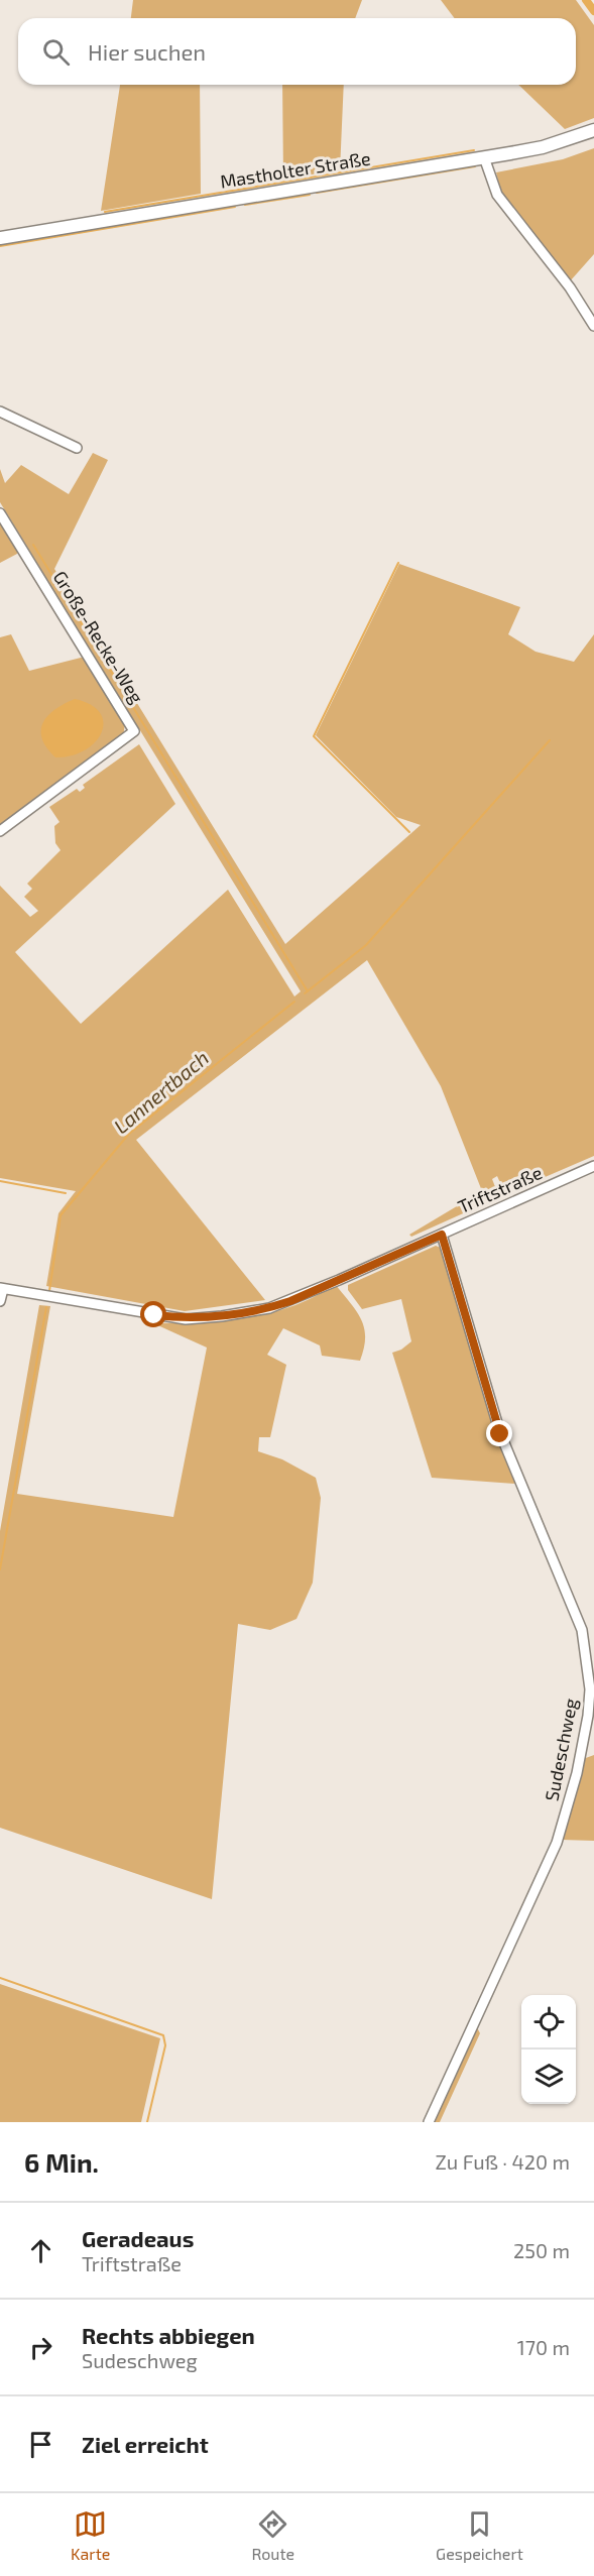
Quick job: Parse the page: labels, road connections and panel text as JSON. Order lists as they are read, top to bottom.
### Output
{
  "streets": {
    "main road": ["Mastholter Straße"],
    "street": ["Große-Recke-Weg", "Triftstraße", "Sudeschweg"]
  },
  "crossings": [
    ["Triftstraße", "Sudeschweg"]
  ],
  "water": ["Lannertbach"],
  "page": {
    "search": "Hier suchen",
    "heading": ["6 Min.", "Zu Fuß · 420 m"],
    "list": [
      ["Geradeaus", "Triftstraße", "250 m"],
      ["Rechts abbiegen", "Sudeschweg", "170 m"],
      "Ziel erreicht"
    ],
    "nav": ["Karte", "Route", "Gespeichert"]
  }
}
